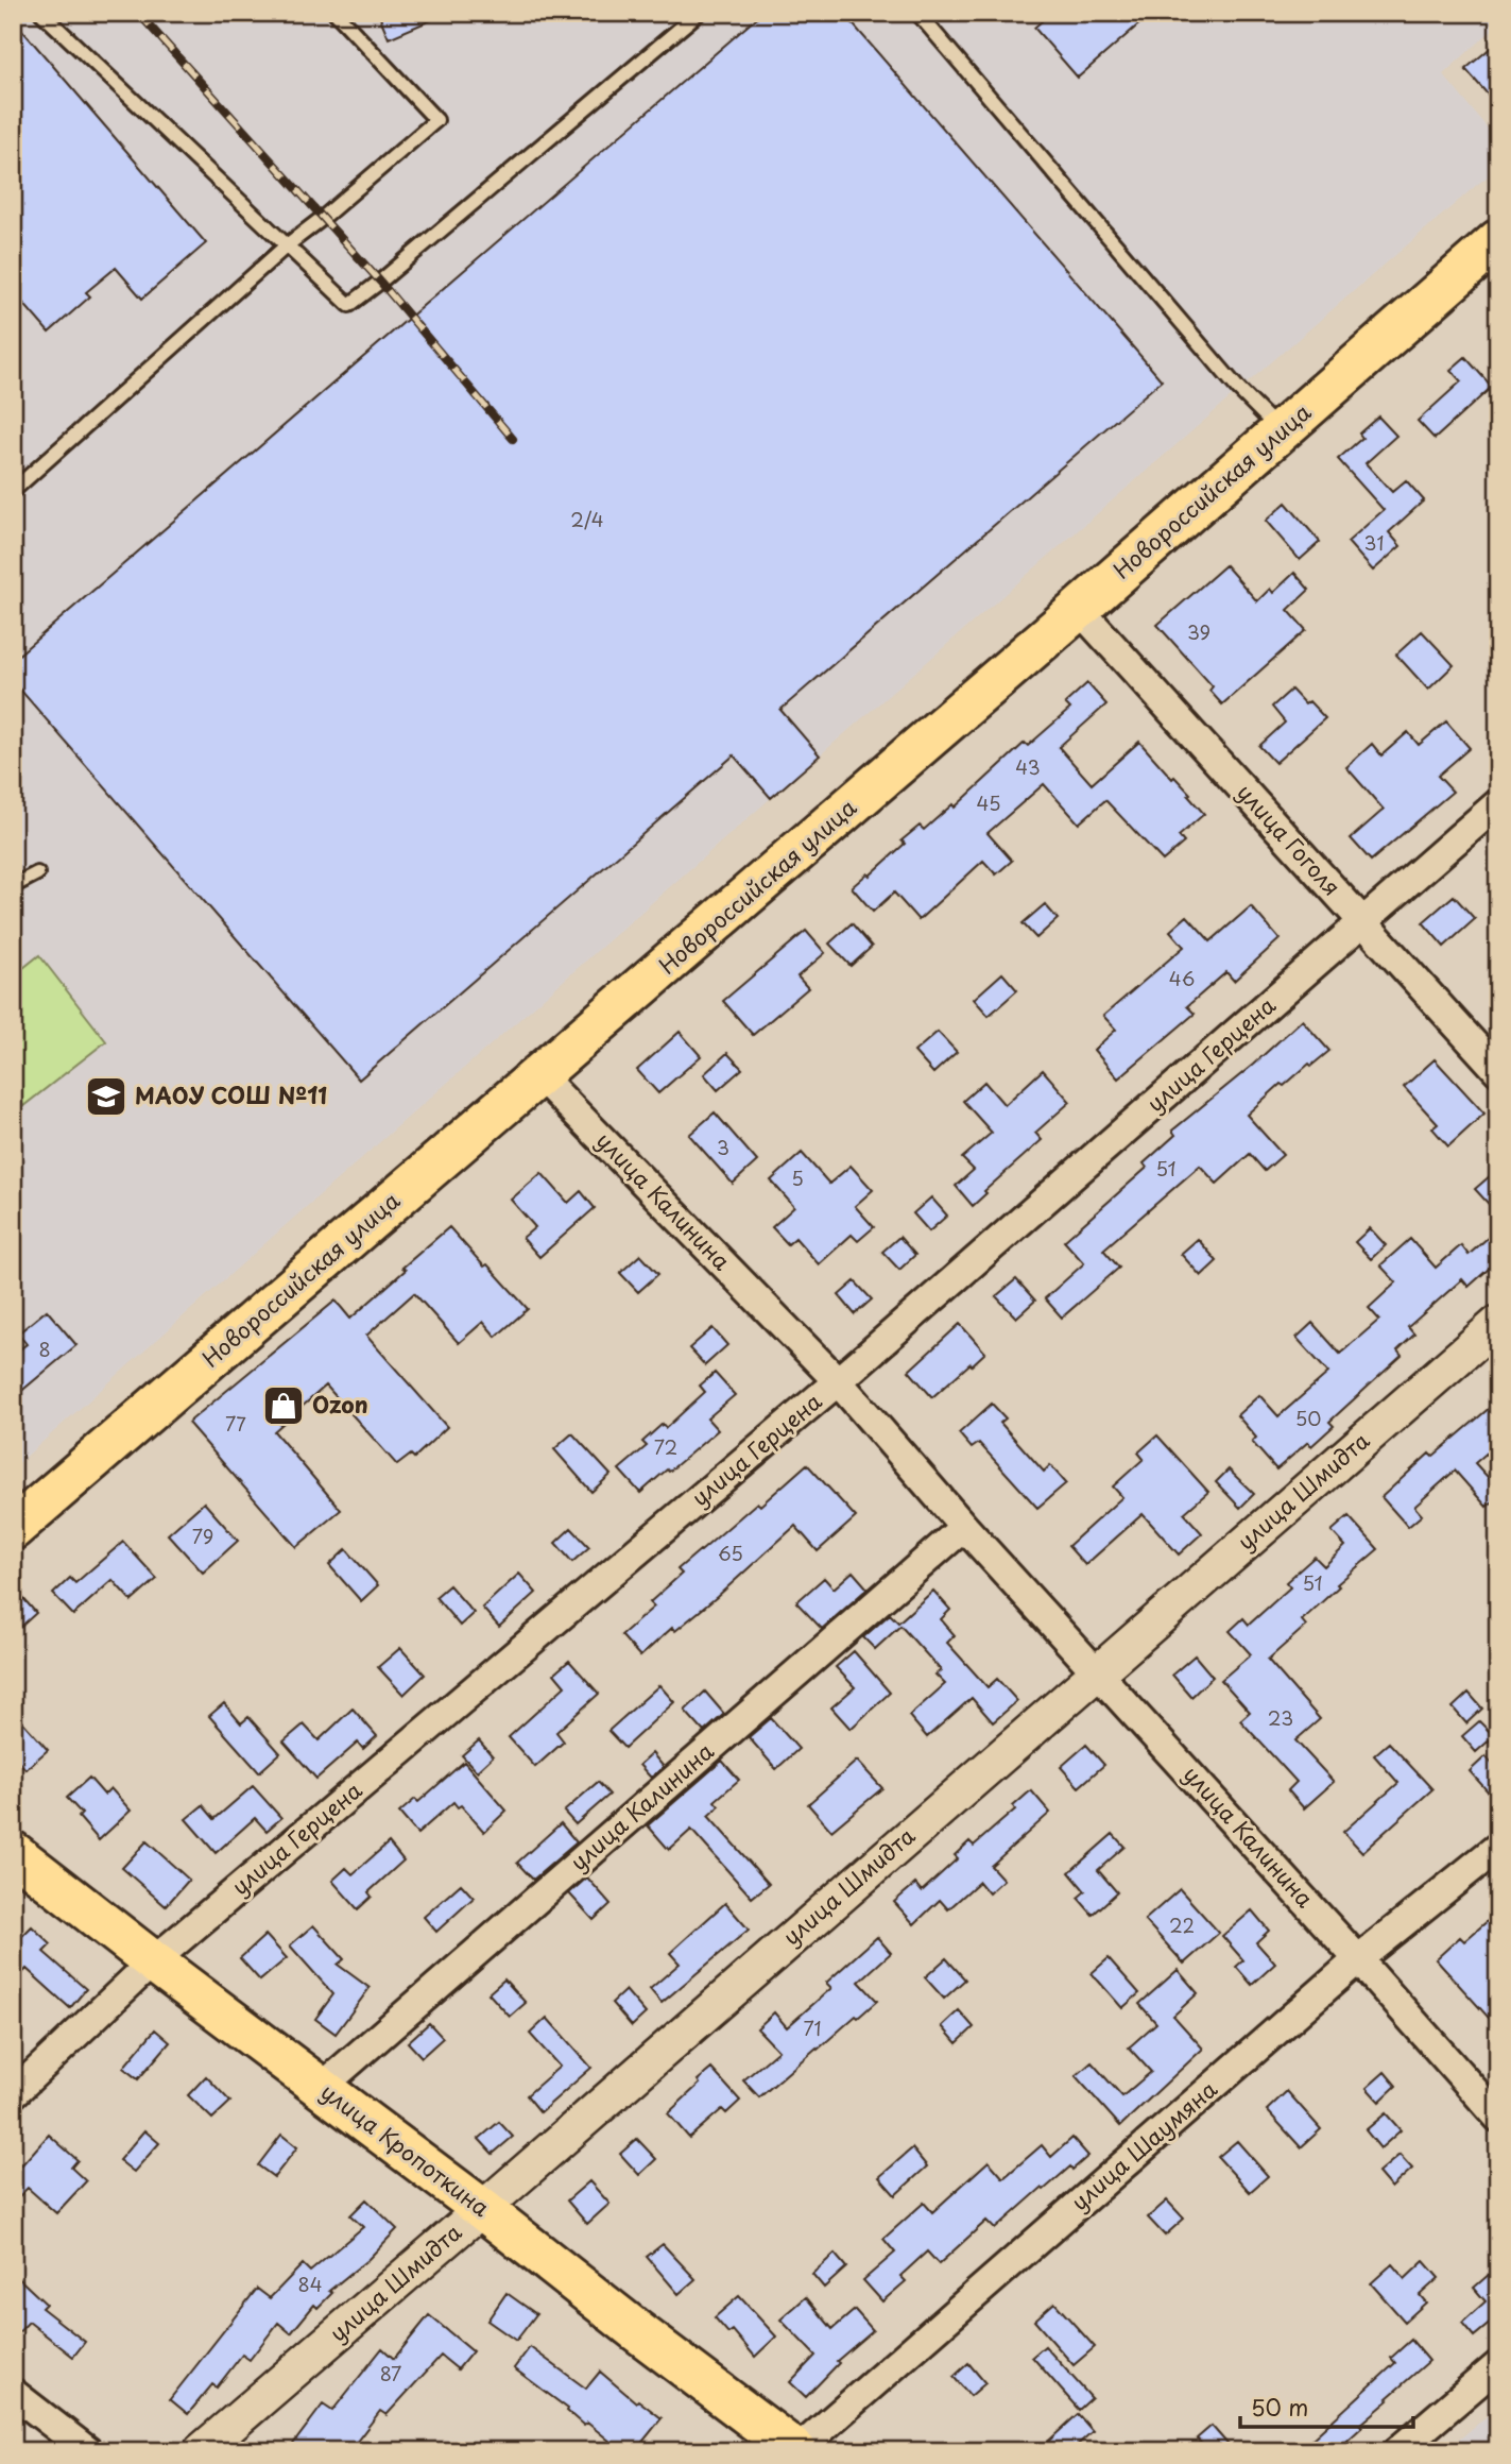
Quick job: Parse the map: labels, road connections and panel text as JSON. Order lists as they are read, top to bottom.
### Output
{
  "streets": {
    "main road": ["Новороссийская улица", "улица Кропоткина"],
    "street": [
      "улица Гоголя",
      "улица Герцена",
      "улица Калинина",
      "улица Шмидта",
      "улица Шаумяна"
    ]
  },
  "crossings": [
    ["Новороссийская улица", "улица Гоголя"],
    ["Новороссийская улица", "улица Калинина"],
    ["улица Гоголя", "улица Герцена"],
    ["улица Герцена", "улица Калинина"],
    ["улица Герцена", "улица Кропоткина"],
    ["улица Калинина", "улица Шмидта"],
    ["улица Калинина", "улица Шаумяна"],
    ["улица Калинина", "улица Кропоткина"],
    ["улица Шмидта", "улица Кропоткина"],
    ["улица Шаумяна", "улица Кропоткина"]
  ],
  "places": {
    "school or university": ["МАОУ СОШ №11"],
    "shop": ["Ozon"]
  },
  "house_numbers": [
    "2/4",
    "31",
    "39",
    "43",
    "45",
    "46",
    "3",
    "51",
    "5",
    "8",
    "50",
    "77",
    "72",
    "79",
    "65",
    "51",
    "23",
    "22",
    "71",
    "84",
    "87"
  ],
  "scale_bar": "50 m"
}
